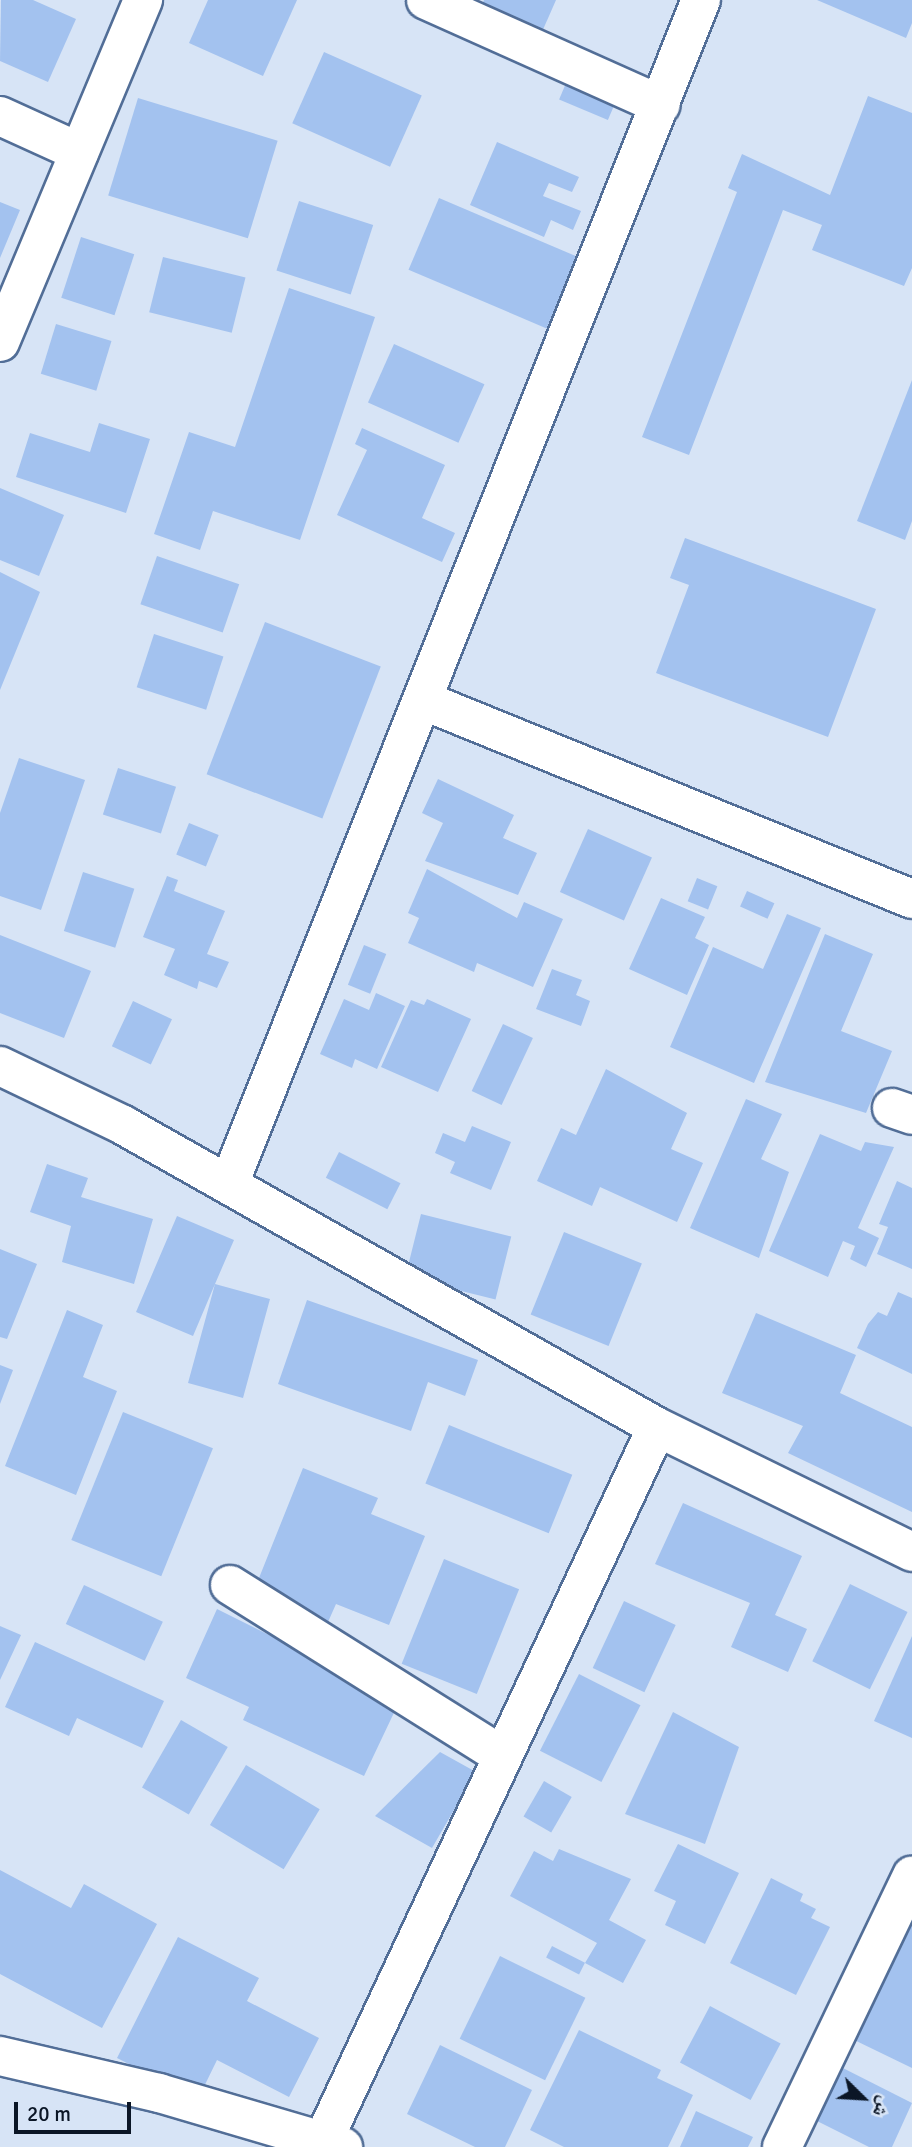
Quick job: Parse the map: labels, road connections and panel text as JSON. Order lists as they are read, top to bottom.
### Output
{
  "scale_bar": "20 m",
  "north": "bottom right"
}
